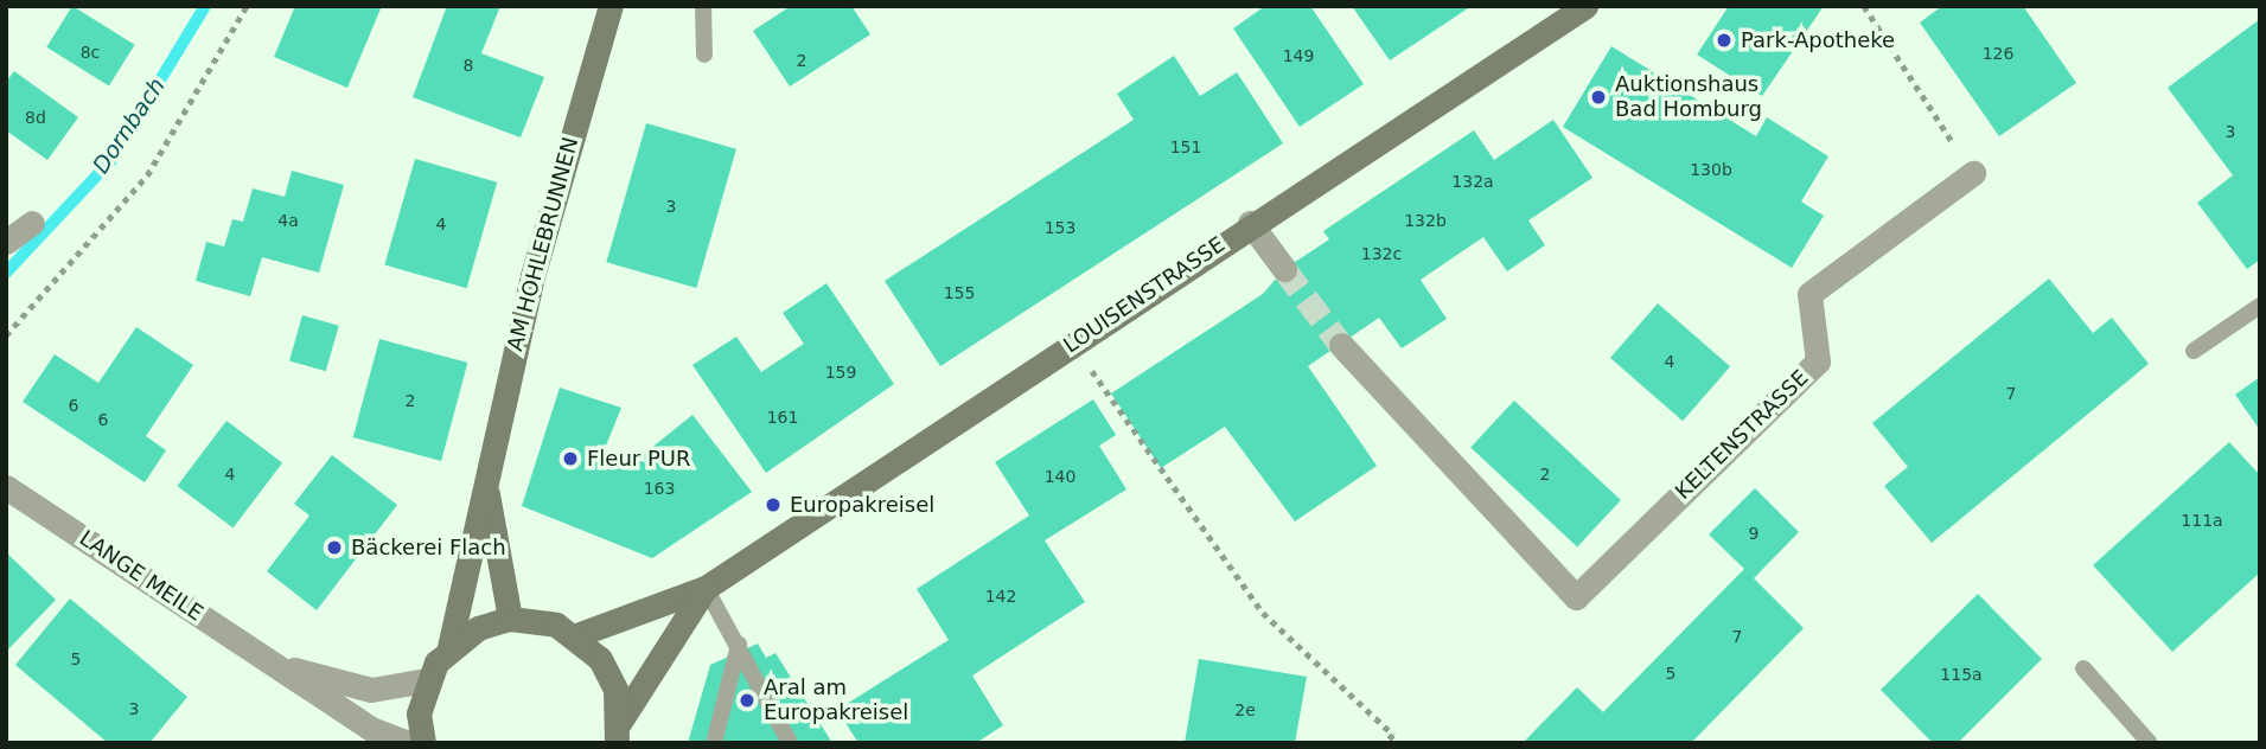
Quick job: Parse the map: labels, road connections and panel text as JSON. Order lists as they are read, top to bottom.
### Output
{
  "streets": {
    "street": [
      "AM HOHLEBRUNNEN",
      "LOUISENSTRASSE",
      "KELTENSTRASSE",
      "LANGE MEILE"
    ]
  },
  "water": ["Dornbach"],
  "places": [
    "Park-Apotheke",
    "Auktionshaus Bad Homburg",
    "Fleur PUR",
    "Europakreisel",
    "Bäckerei Flach",
    "Aral am Europakreisel"
  ],
  "house_numbers": [
    "8c",
    "126",
    "149",
    "2",
    "8",
    "8d",
    "3",
    "151",
    "130b",
    "132a",
    "3",
    "4a",
    "132b",
    "4",
    "153",
    "132c",
    "155",
    "4",
    "159",
    "7",
    "2",
    "6",
    "161",
    "6",
    "4",
    "2",
    "140",
    "163",
    "111a",
    "9",
    "142",
    "7",
    "5",
    "5",
    "115a",
    "3",
    "2e"
  ]
}
